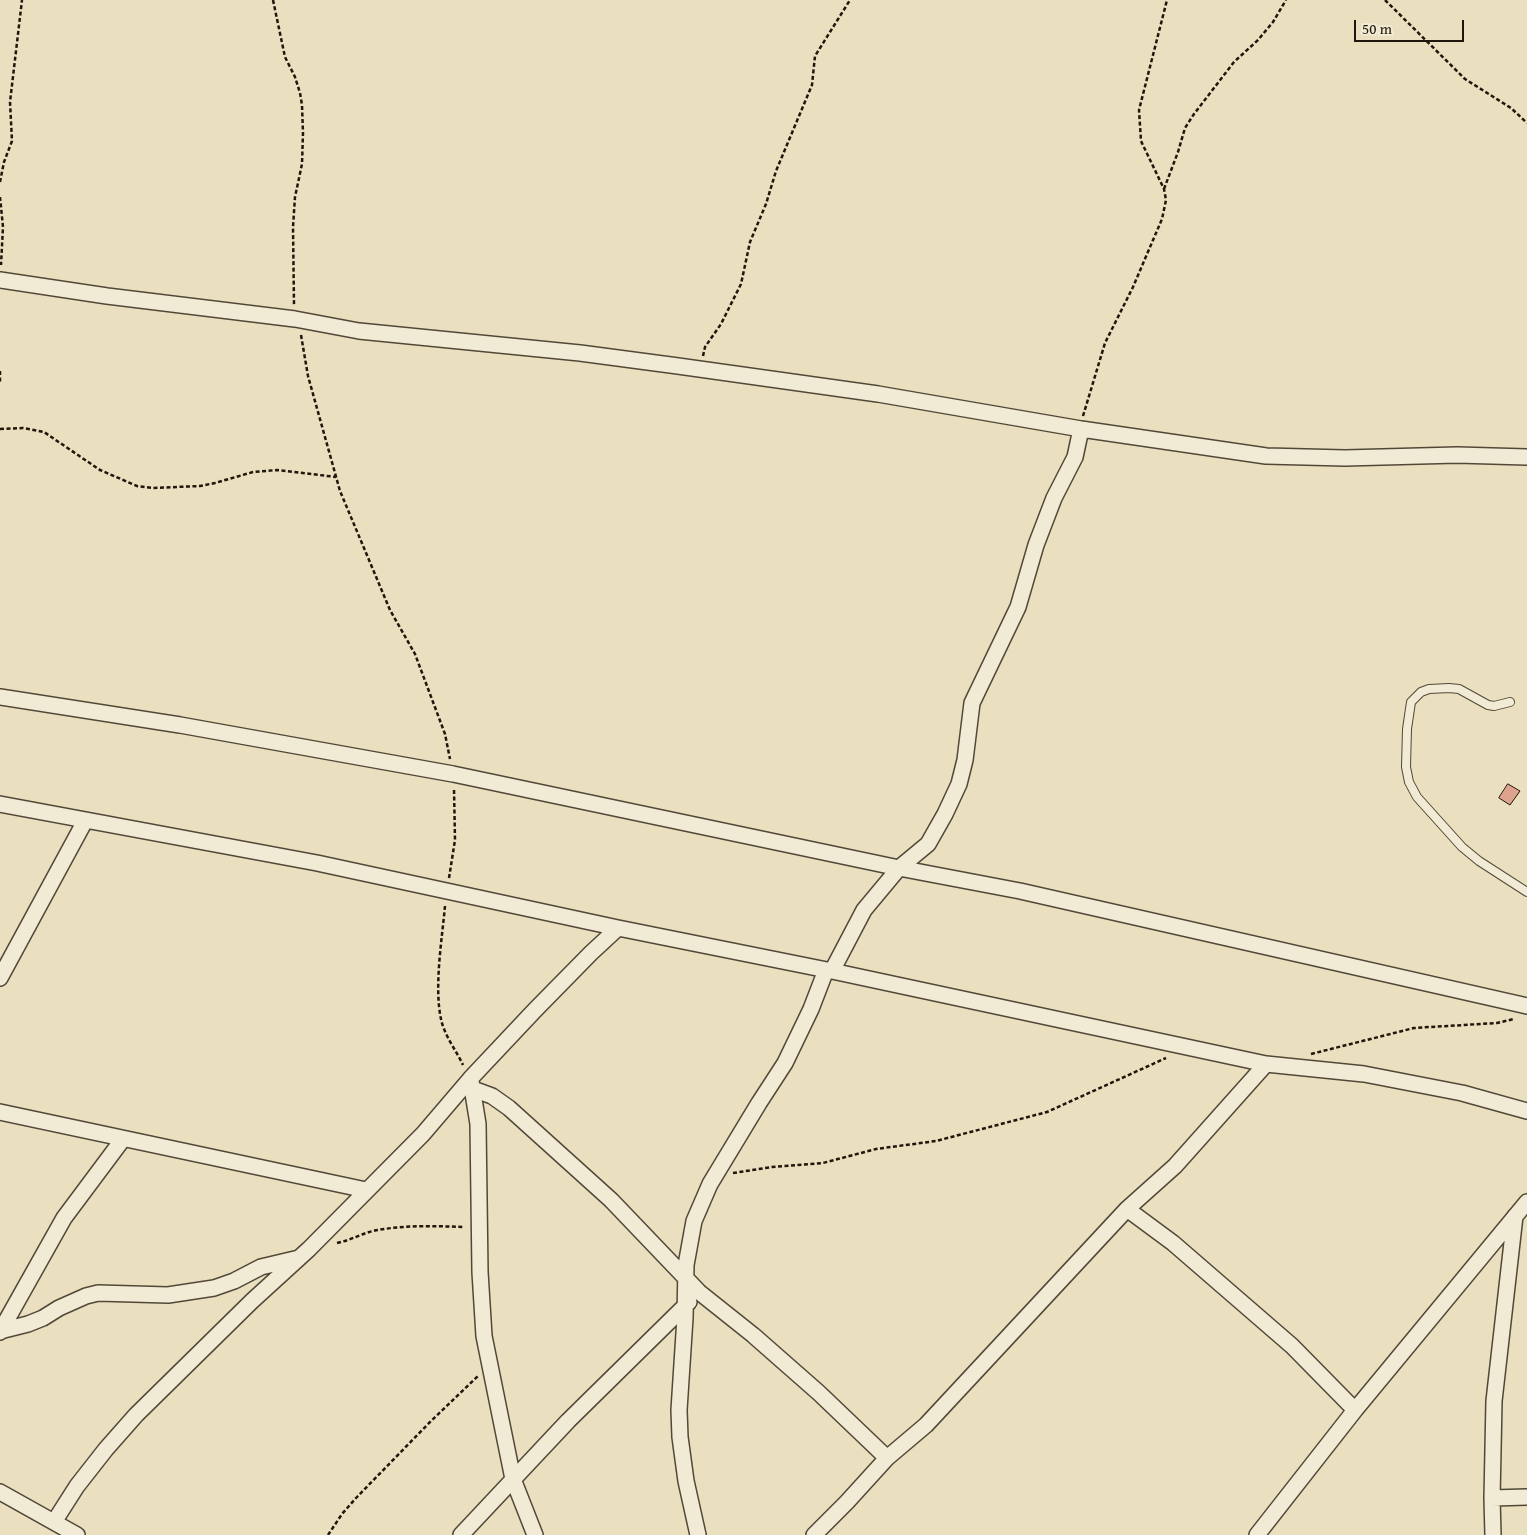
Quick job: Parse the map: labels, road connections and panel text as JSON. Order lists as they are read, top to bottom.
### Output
{
  "scale_bar": "50 m"
}
